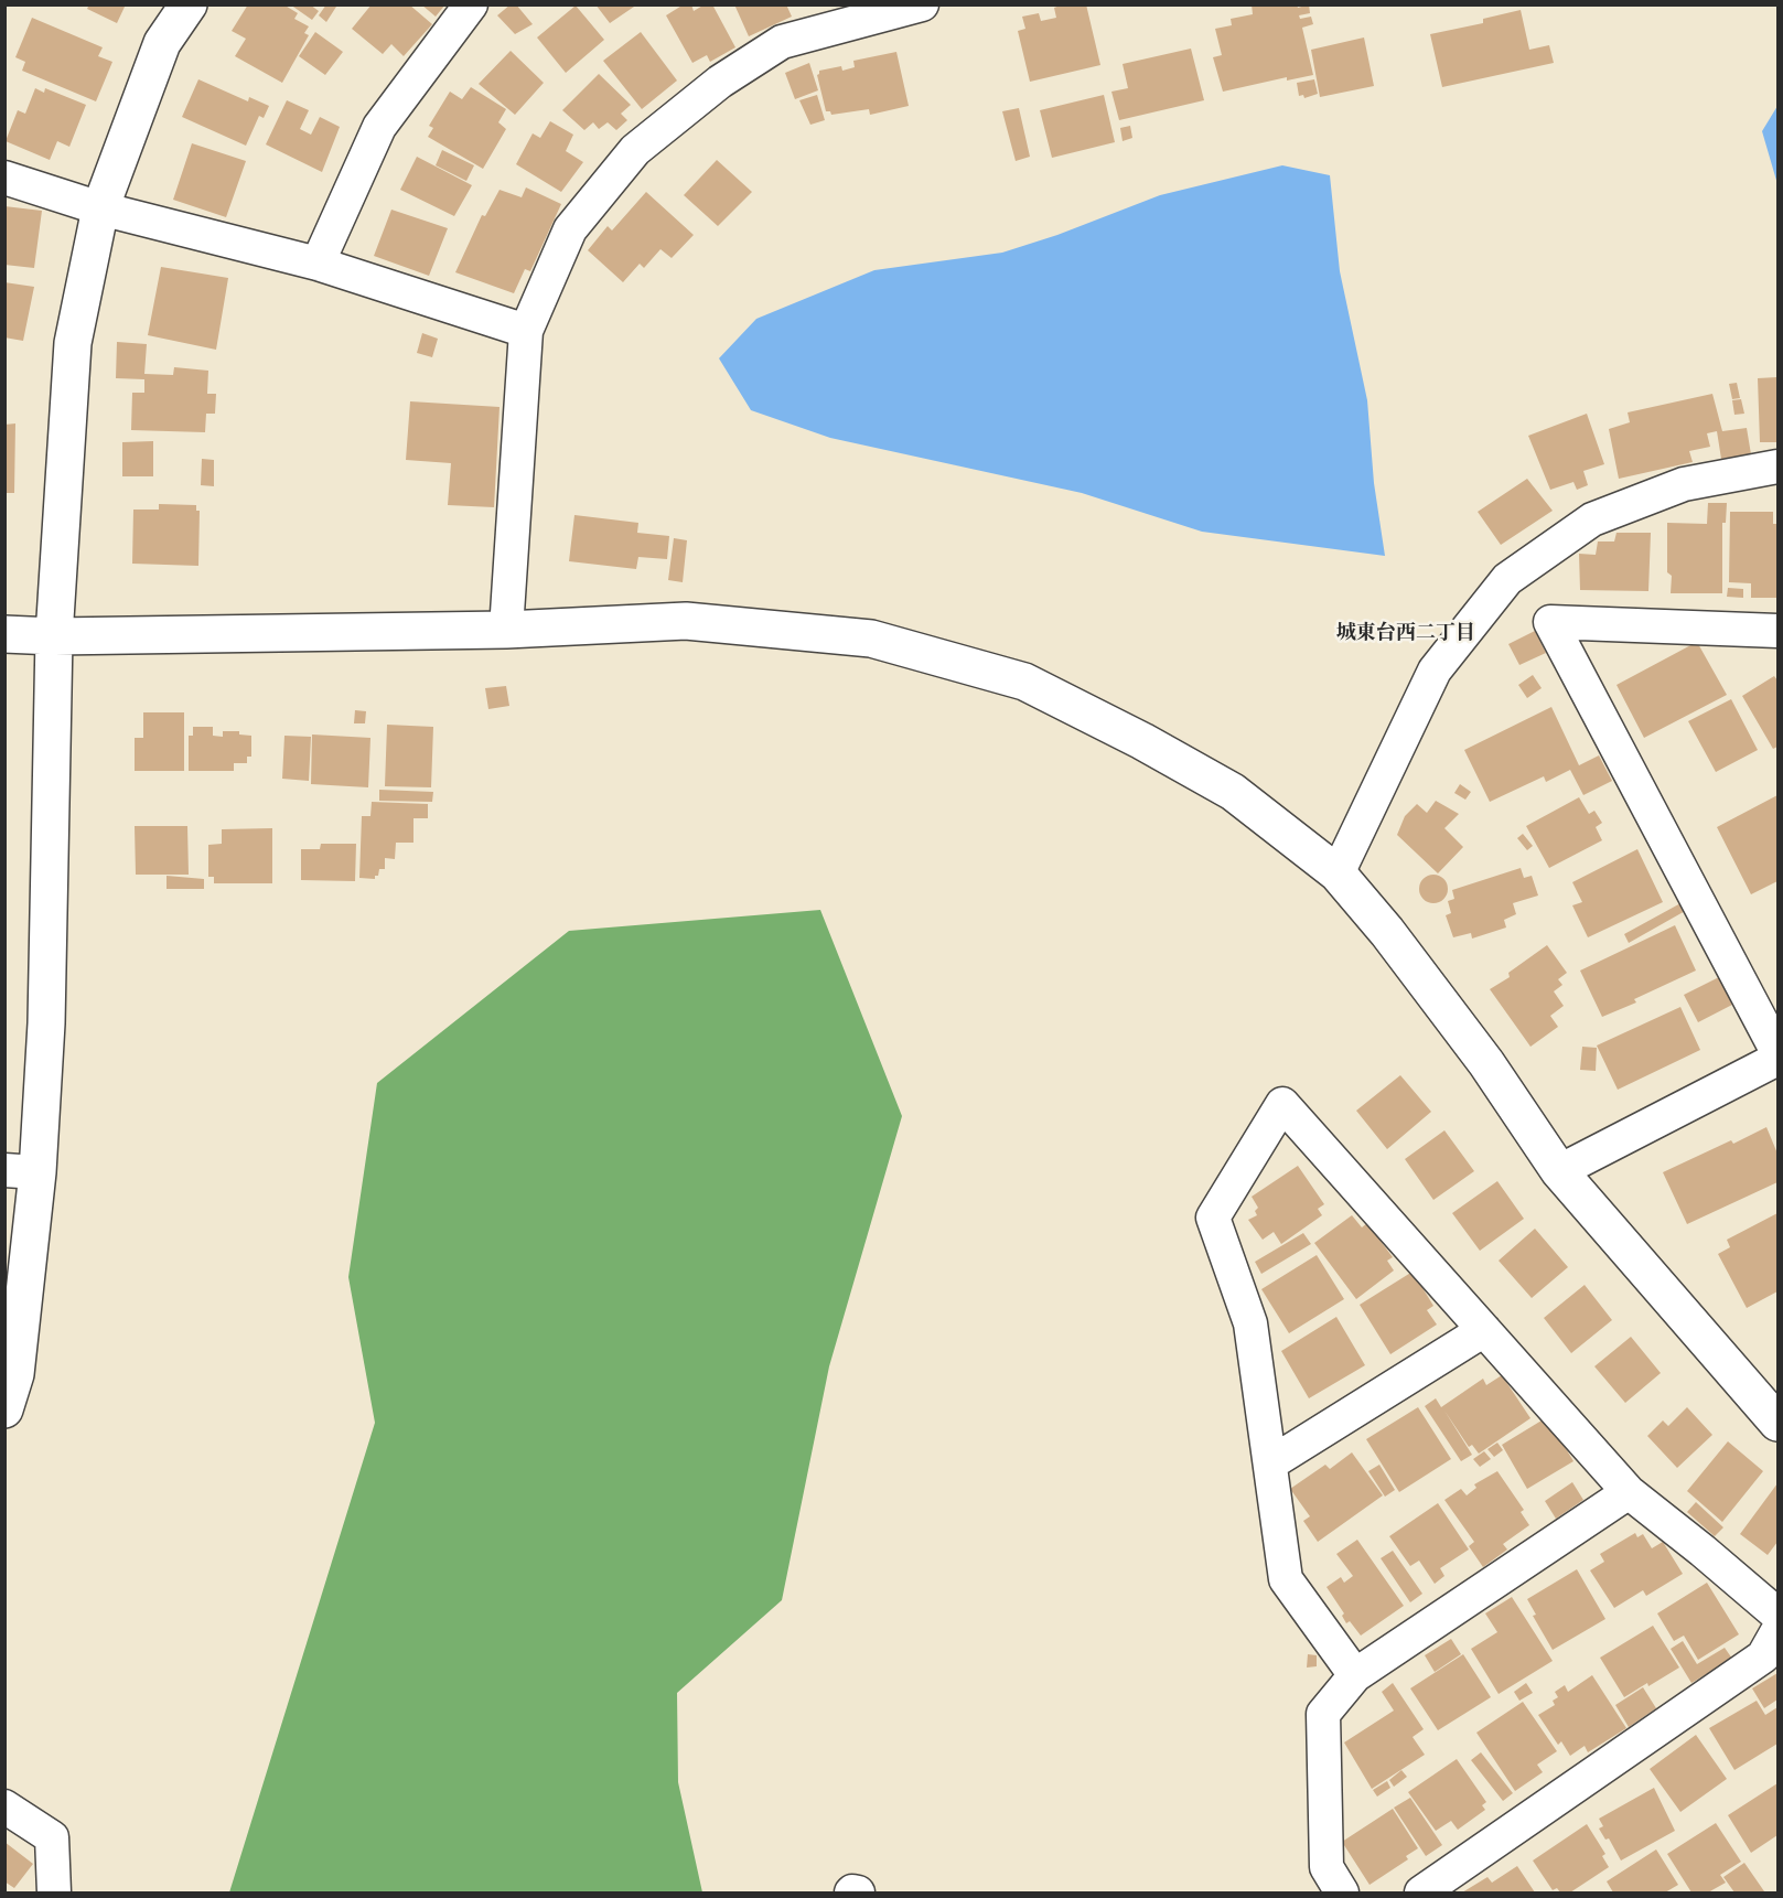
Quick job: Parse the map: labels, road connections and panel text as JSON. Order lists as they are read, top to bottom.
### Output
{
  "districts": ["城東台西二丁目"]
}
